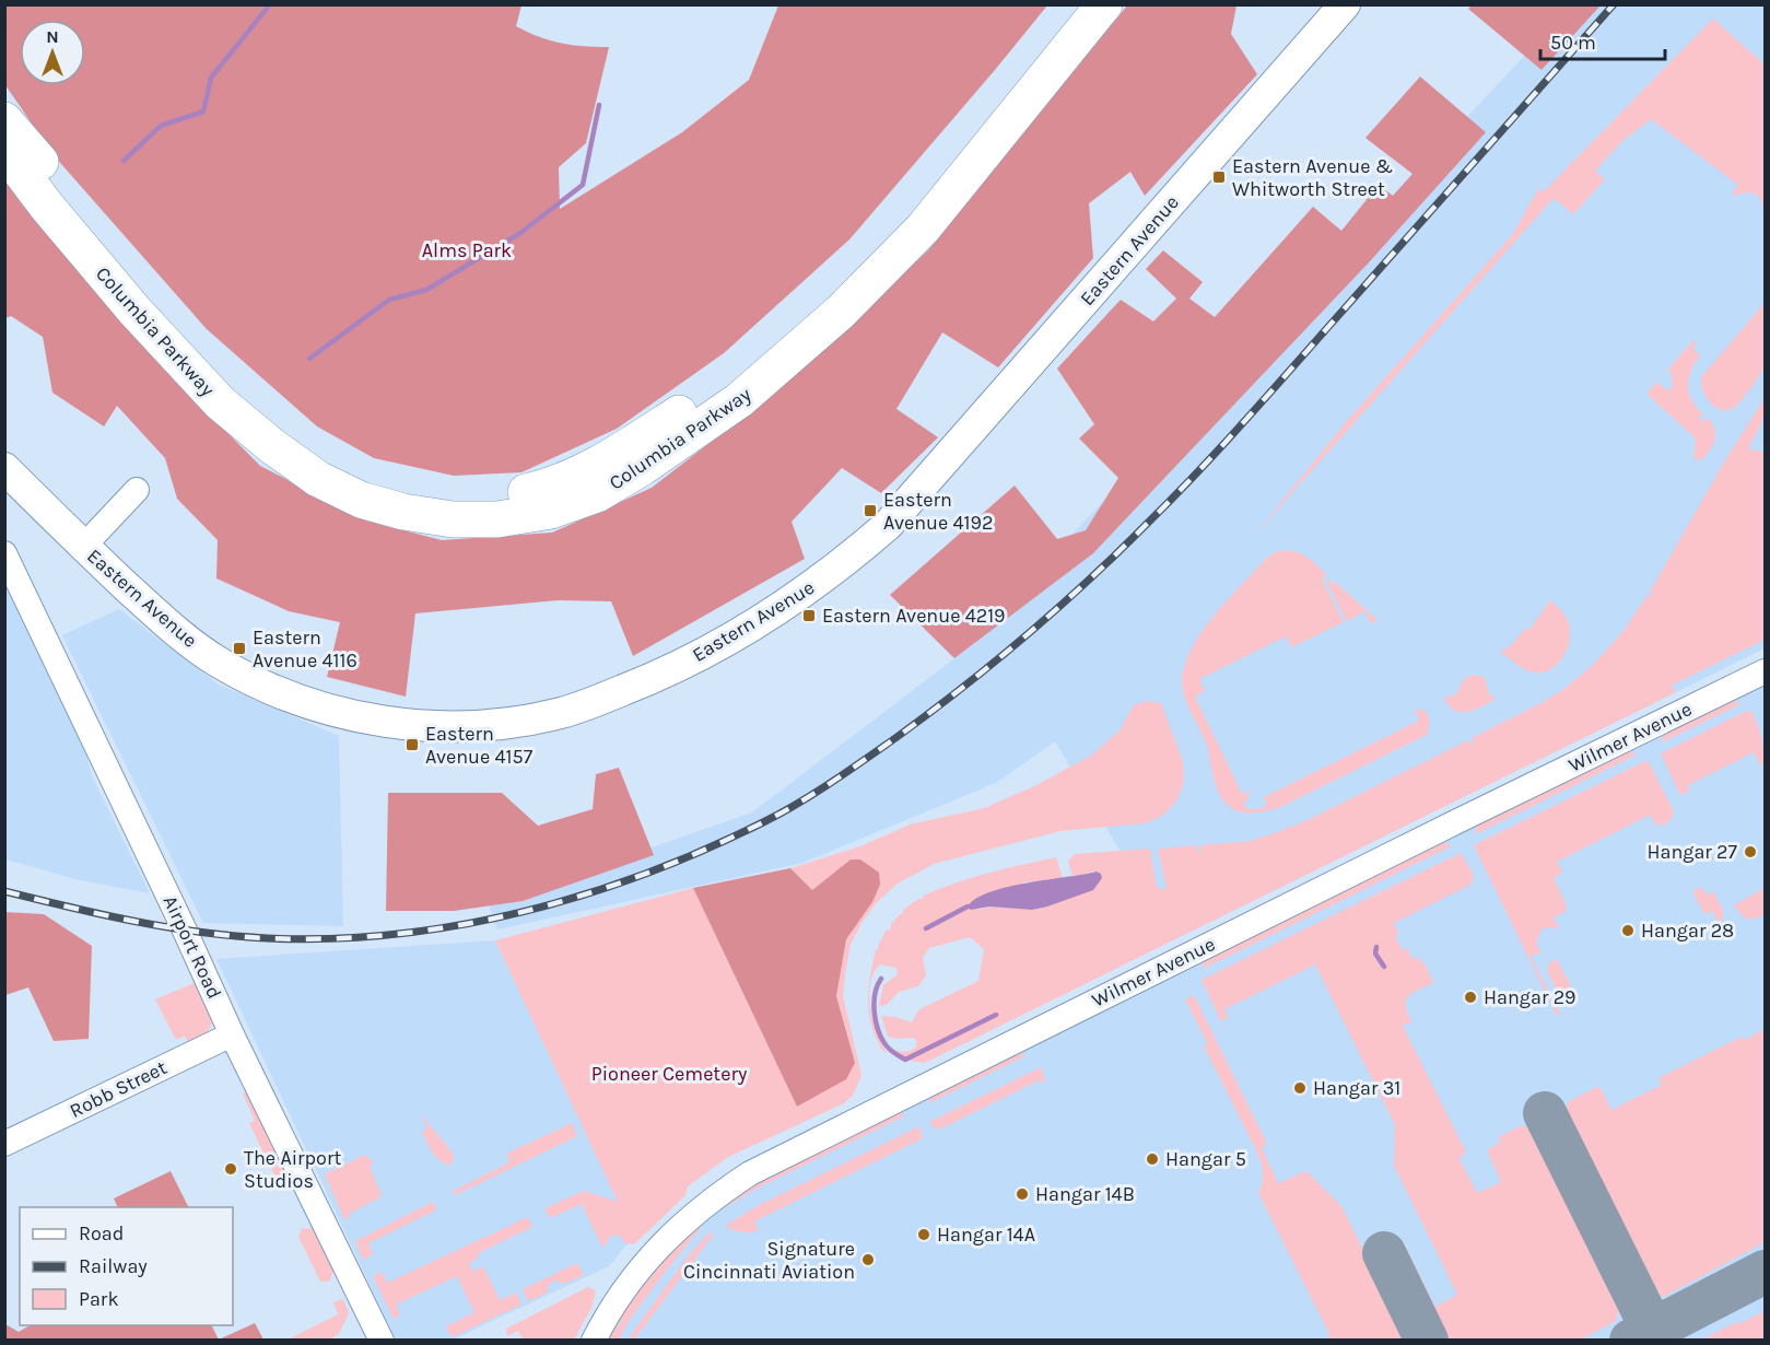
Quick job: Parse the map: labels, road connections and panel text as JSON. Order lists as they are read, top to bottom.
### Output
{
  "streets": {
    "highway": ["Columbia Parkway"],
    "main road": ["Eastern Avenue"],
    "street": ["Wilmer Avenue", "Airport Road", "Robb Street"]
  },
  "crossings": [
    ["Airport Road", "Robb Street"]
  ],
  "parks": ["Alms Park", "Pioneer Cemetery"],
  "places": {
    "transit": [
      "Eastern Avenue & Whitworth Street",
      "Eastern Avenue 4192",
      "Eastern Avenue 4219",
      "Eastern Avenue 4116",
      "Eastern Avenue 4157"
    ],
    "other": [
      "Hangar 27",
      "Hangar 28",
      "Hangar 29",
      "Hangar 31",
      "Hangar 5",
      "The Airport Studios",
      "Hangar 14B",
      "Hangar 14A",
      "Signature Cincinnati Aviation"
    ]
  },
  "legend": ["Road", "Railway", "Park"],
  "scale_bar": "50 m",
  "north": "top"
}
